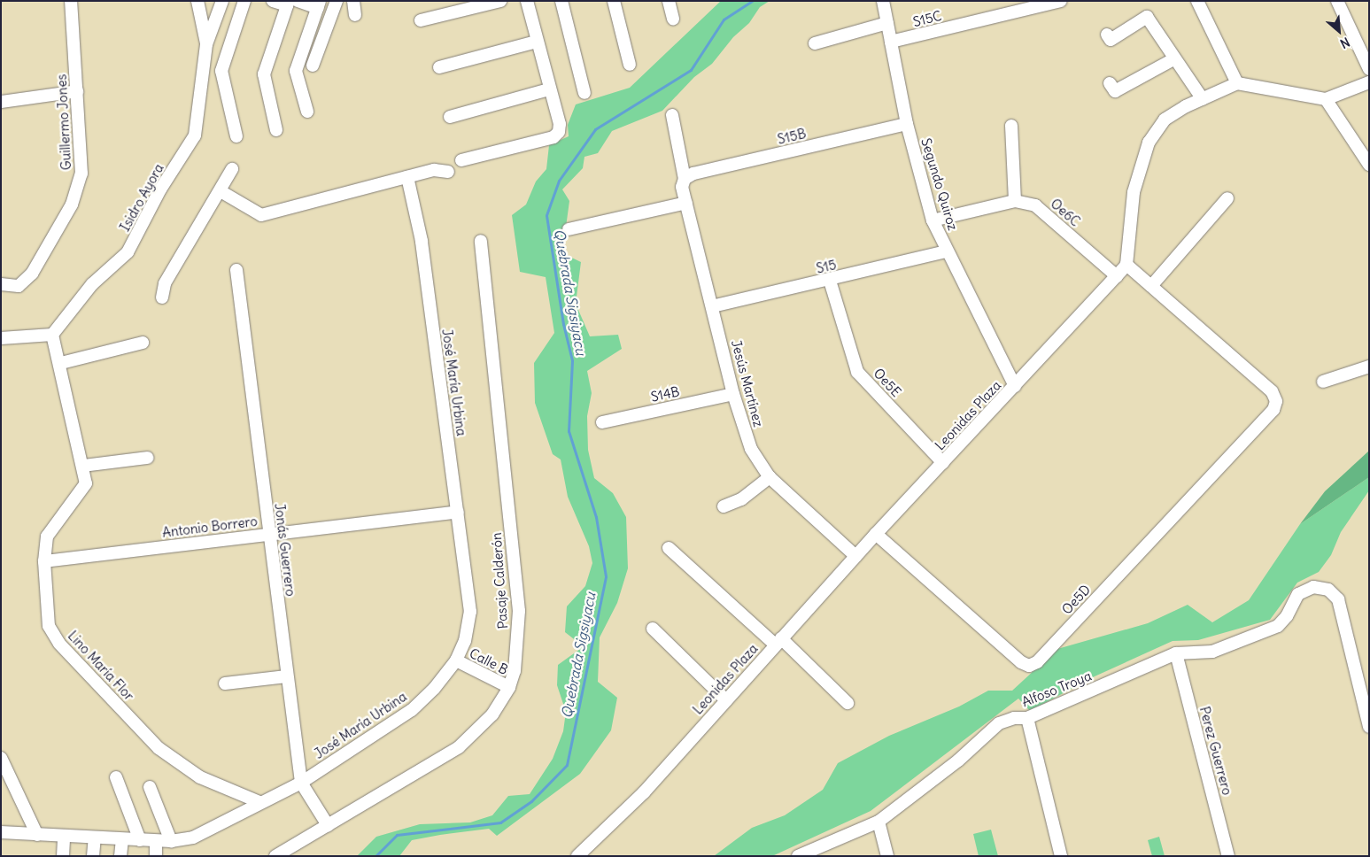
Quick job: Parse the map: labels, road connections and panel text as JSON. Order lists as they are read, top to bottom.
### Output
{
  "streets": {
    "street": [
      "S15C",
      "Guillermo Jones",
      "S15B",
      "Segundo Quiroz",
      "Isidro Ayora",
      "Oe6C",
      "S15",
      "José María Urbina",
      "Oe5E",
      "Jesús Martínez",
      "S14B",
      "Leonidas Plaza",
      "Antonio Borrero",
      "Jonás Guerrero",
      "Pasaje Calderón",
      "Oe5D",
      "Calle B",
      "Lino María Flor",
      "Alfoso Troya",
      "Perez Guerrero"
    ]
  },
  "crossings": [
    ["S15C", "Segundo Quiroz"],
    ["S15B", "Segundo Quiroz"],
    ["S15B", "Jesús Martínez"],
    ["Segundo Quiroz", "Oe6C"],
    ["Segundo Quiroz", "S15"],
    ["Segundo Quiroz", "Leonidas Plaza"],
    ["Isidro Ayora", "Lino María Flor"],
    ["Oe6C", "Leonidas Plaza"],
    ["S15", "Oe5E"],
    ["S15", "Jesús Martínez"],
    ["José María Urbina", "Antonio Borrero"],
    ["José María Urbina", "Jonás Guerrero"],
    ["José María Urbina", "Calle B"],
    ["José María Urbina", "Lino María Flor"],
    ["Oe5E", "Leonidas Plaza"],
    ["Jesús Martínez", "S14B"],
    ["Jesús Martínez", "Leonidas Plaza"],
    ["Leonidas Plaza", "Oe5D"],
    ["Antonio Borrero", "Jonás Guerrero"],
    ["Antonio Borrero", "Lino María Flor"],
    ["Jonás Guerrero", "Pasaje Calderón"],
    ["Pasaje Calderón", "Calle B"],
    ["Alfoso Troya", "Perez Guerrero"]
  ],
  "water": ["Quebrada Sigsiyacu"],
  "north": "bottom right"
}
